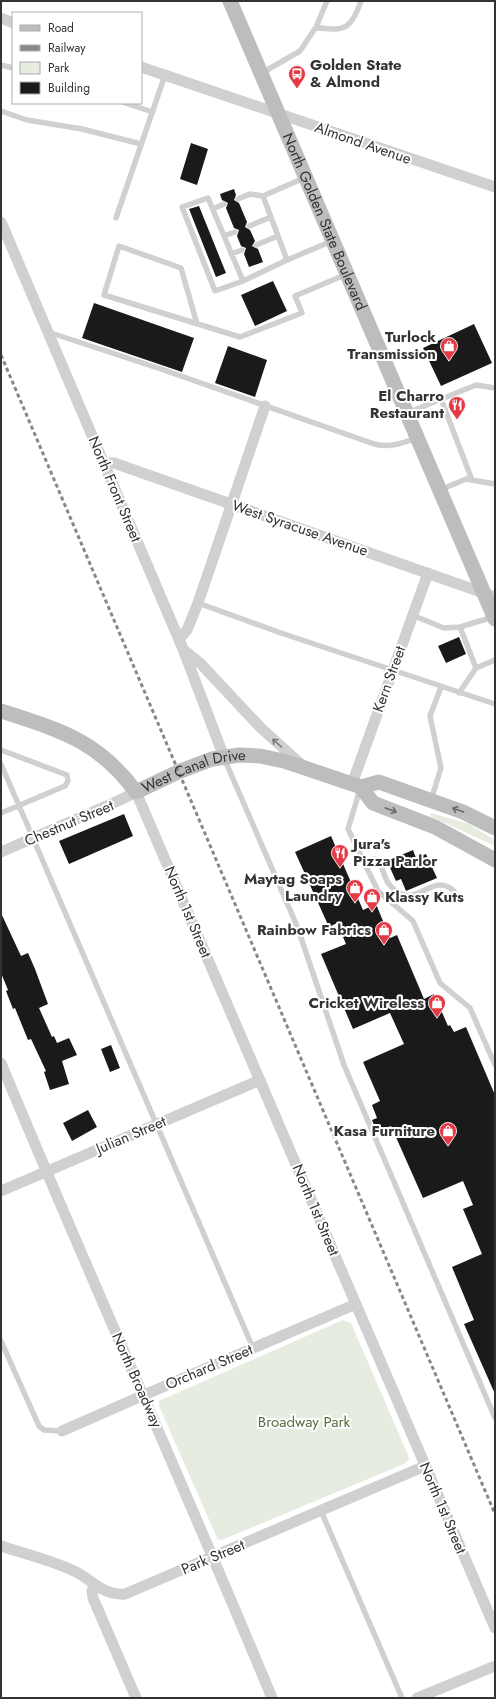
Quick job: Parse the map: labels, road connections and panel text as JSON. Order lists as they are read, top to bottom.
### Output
{
  "streets": {
    "street": [
      "Almond Avenue",
      "North Golden State Boulevard",
      "North Front Street",
      "West Syracuse Avenue",
      "Kern Street",
      "West Canal Drive",
      "Chestnut Street",
      "North 1st Street",
      "Julian Street",
      "Orchard Street",
      "North Broadway",
      "Park Street"
    ]
  },
  "crossings": [
    ["Almond Avenue", "North Golden State Boulevard"],
    ["North Golden State Boulevard", "West Syracuse Avenue"],
    ["North Front Street", "West Syracuse Avenue"],
    ["North Front Street", "West Canal Drive"],
    ["West Syracuse Avenue", "Kern Street"],
    ["Kern Street", "West Canal Drive"],
    ["West Canal Drive", "Chestnut Street"],
    ["West Canal Drive", "North 1st Street"],
    ["Chestnut Street", "North 1st Street"],
    ["North 1st Street", "Julian Street"],
    ["North 1st Street", "Orchard Street"],
    ["North 1st Street", "Park Street"],
    ["Julian Street", "North Broadway"],
    ["Orchard Street", "North Broadway"],
    ["North Broadway", "Park Street"]
  ],
  "parks": ["Broadway Park"],
  "places": {
    "bus stop": ["Golden State & Almond"],
    "shop": [
      "Turlock Transmission",
      "Maytag Soaps Laundry",
      "Klassy Kuts",
      "Rainbow Fabrics",
      "Cricket Wireless",
      "Kasa Furniture"
    ],
    "restaurant": ["El Charro Restaurant", "Jura's Pizza Parlor"]
  },
  "legend": [
    "Road",
    "Railway",
    "Park",
    "Building"
  ]
}
